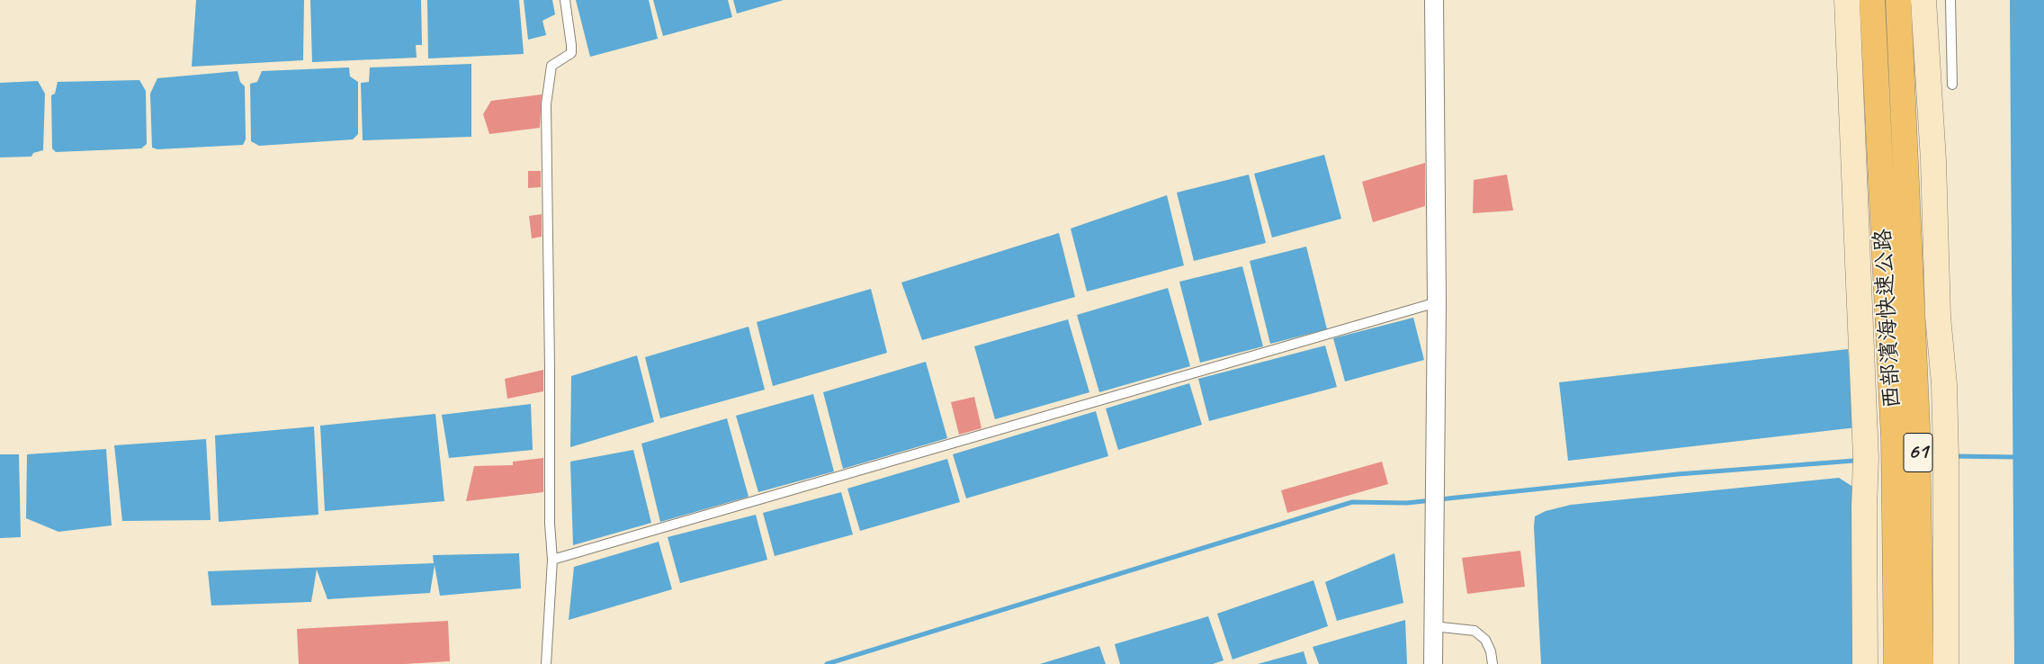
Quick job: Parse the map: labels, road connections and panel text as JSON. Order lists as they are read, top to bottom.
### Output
{
  "streets": {
    "highway": ["西部濱海快速公路", "61"]
  }
}
